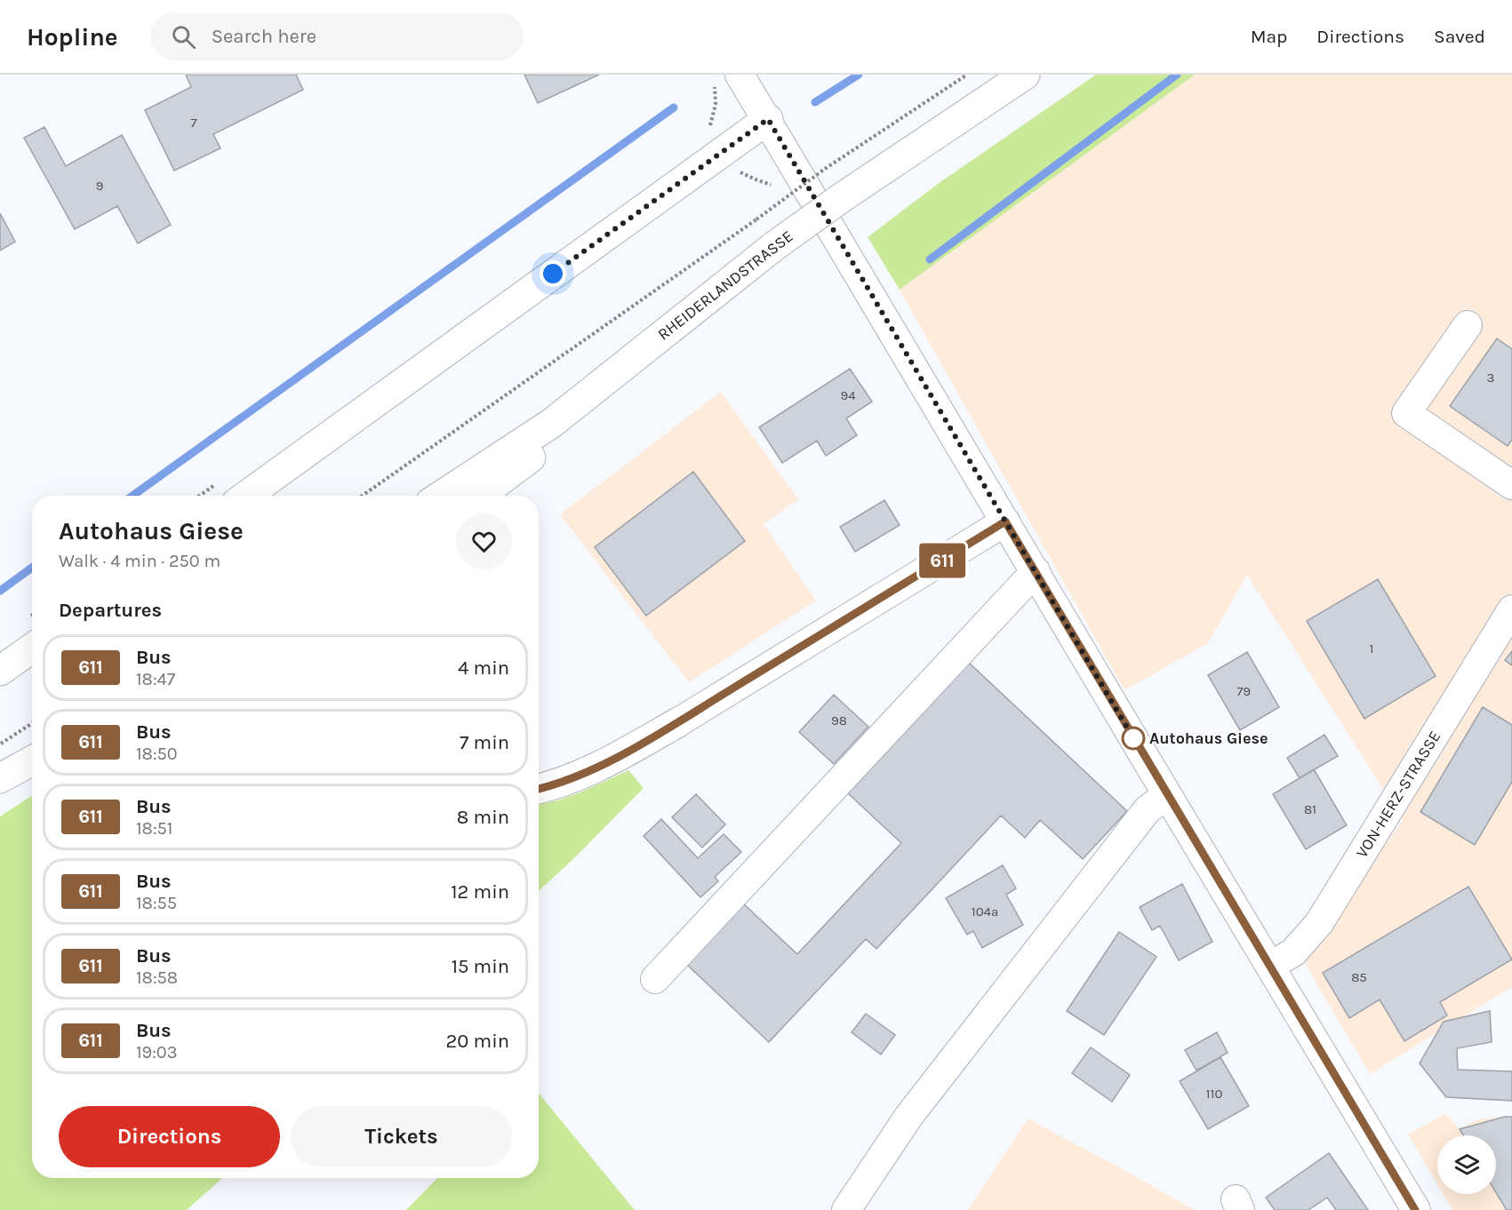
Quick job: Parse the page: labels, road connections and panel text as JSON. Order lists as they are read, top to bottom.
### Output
{
  "streets": {
    "main road": ["RHEIDERLANDSTRASSE"],
    "street": ["VON-HERZ-STRASSE"]
  },
  "places": ["Autohaus Giese"],
  "lines": ["bus line 611"],
  "house_numbers": [
    "7",
    "9",
    "3",
    "94",
    "1",
    "79",
    "98",
    "81",
    "104a",
    "85",
    "110"
  ],
  "page": {
    "header": "Hopline",
    "search": "Search here",
    "nav": ["Map", "Directions", "Saved"],
    "on_map": "611",
    "heading": [
      ["Autohaus Giese", "Walk · 4 min · 250 m"],
      "Departures"
    ],
    "list": [
      {
        "mark": "611",
        "name": "Bus",
        "note": "18:47",
        "value": "4 min"
      },
      {
        "mark": "611",
        "name": "Bus",
        "note": "18:50",
        "value": "7 min"
      },
      {
        "mark": "611",
        "name": "Bus",
        "note": "18:51",
        "value": "8 min"
      },
      {
        "mark": "611",
        "name": "Bus",
        "note": "18:55",
        "value": "12 min"
      },
      {
        "mark": "611",
        "name": "Bus",
        "note": "18:58",
        "value": "15 min"
      },
      {
        "mark": "611",
        "name": "Bus",
        "note": "19:03",
        "value": "20 min"
      }
    ],
    "buttons": ["Directions", "Tickets"]
  }
}
